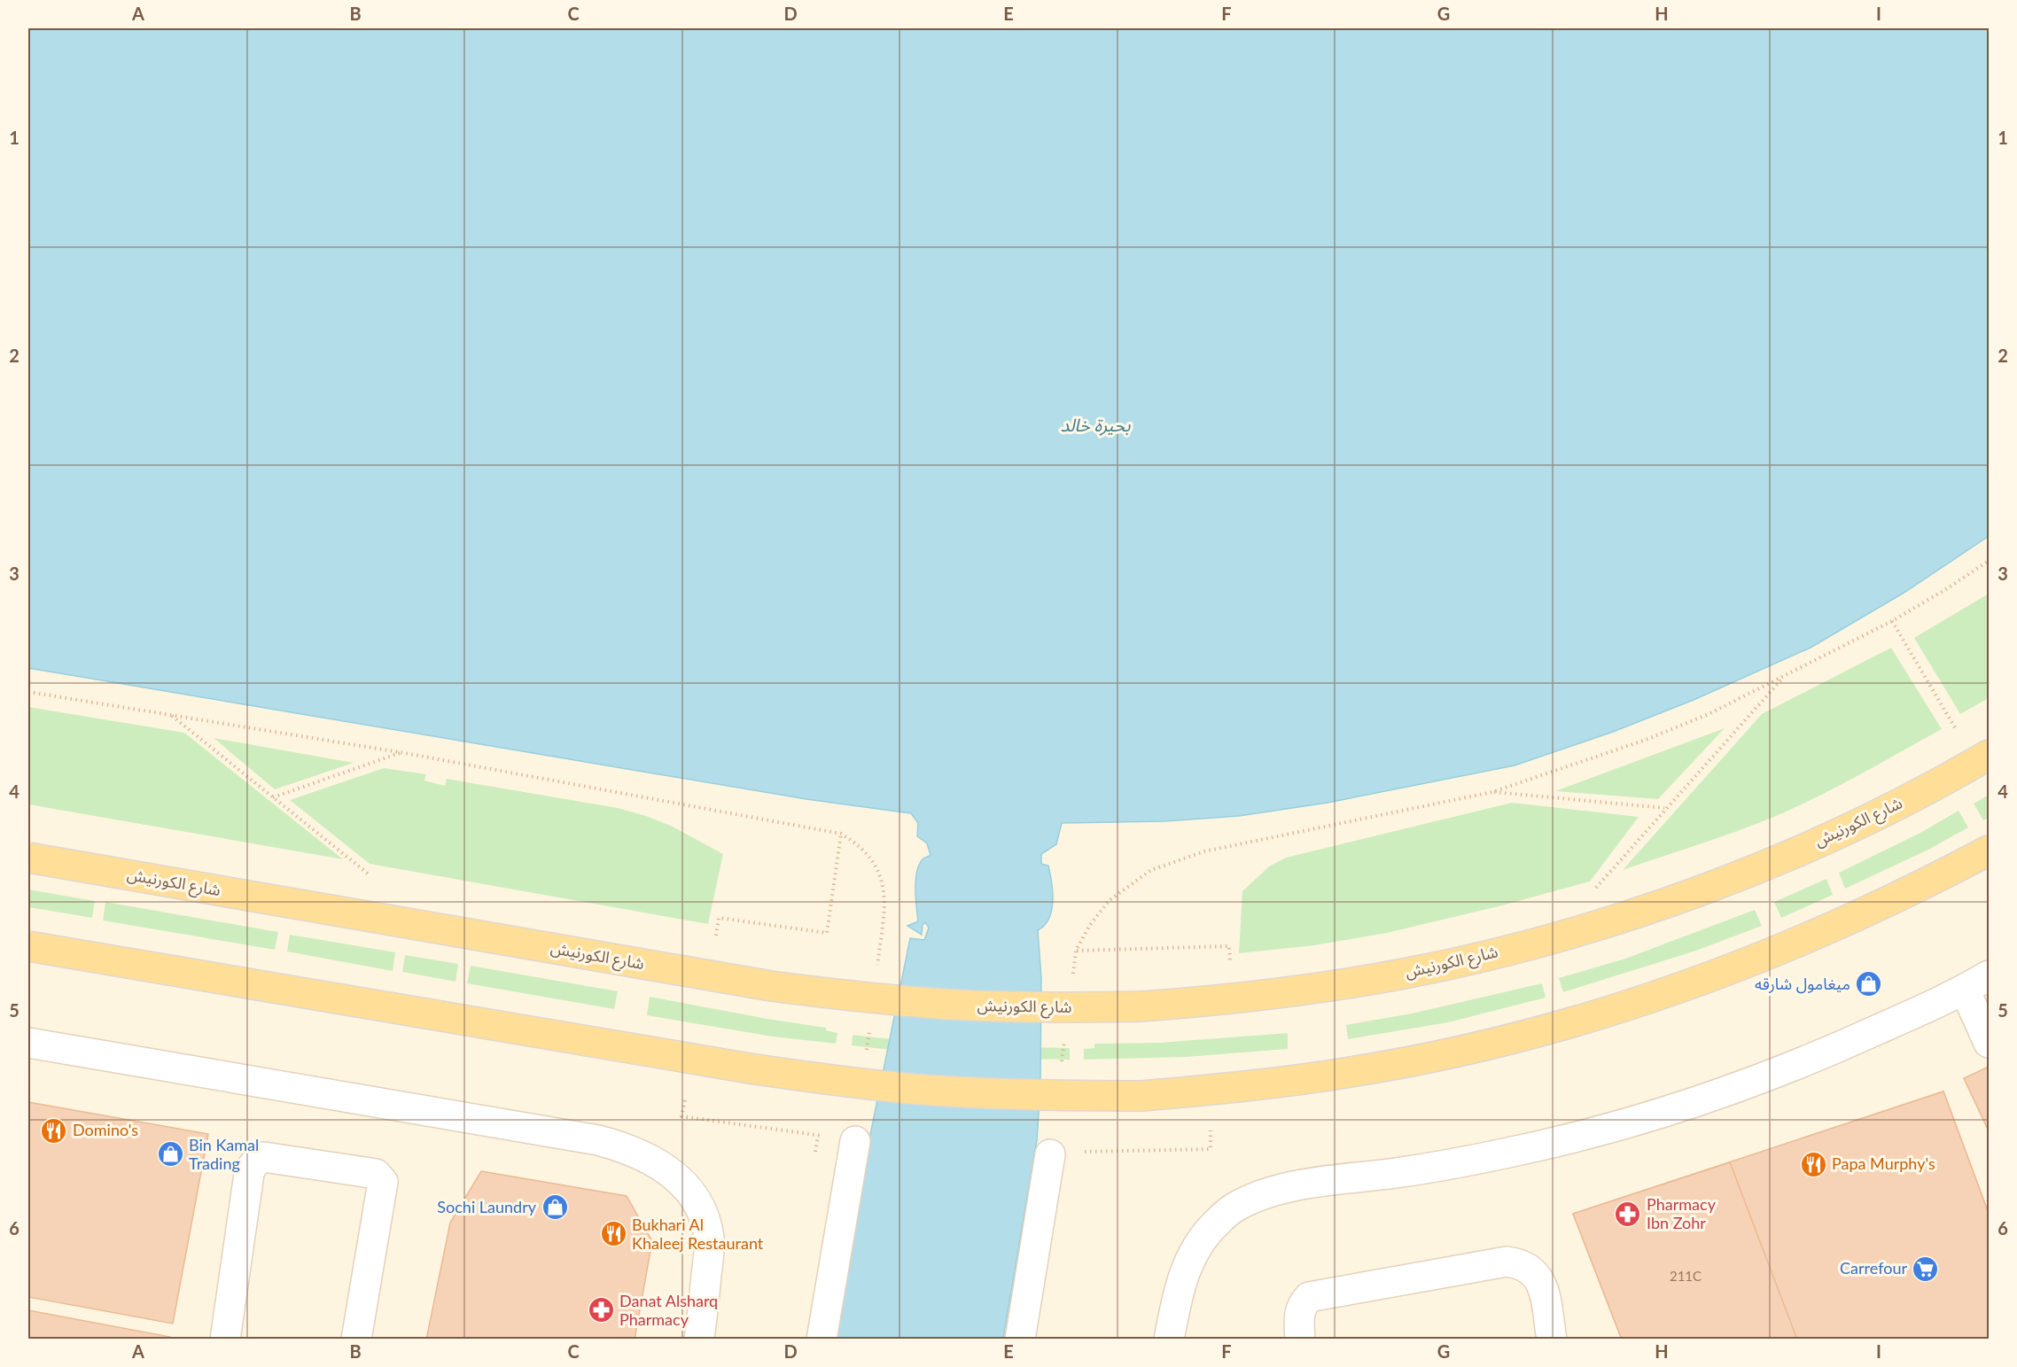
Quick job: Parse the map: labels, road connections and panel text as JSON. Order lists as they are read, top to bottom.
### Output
{
  "streets": {
    "main road": ["شارع الكورنيش"]
  },
  "water": ["بحيرة خالد"],
  "places": {
    "shop": ["ميغامول شارقه", "Bin Kamal Trading", "Sochi Laundry"],
    "restaurant": ["Domino's", "Papa Murphy's", "Bukhari Al Khaleej Restaurant"],
    "pharmacy": ["Pharmacy Ibn Zohr", "Danat Alsharq Pharmacy"],
    "supermarket": ["Carrefour"]
  },
  "house_numbers": ["211C"],
  "grid": {
    "columns": [
      "A",
      "B",
      "C",
      "D",
      "E",
      "F",
      "G",
      "H",
      "I"
    ],
    "rows": [
      "1",
      "2",
      "3",
      "4",
      "5",
      "6"
    ]
  }
}
